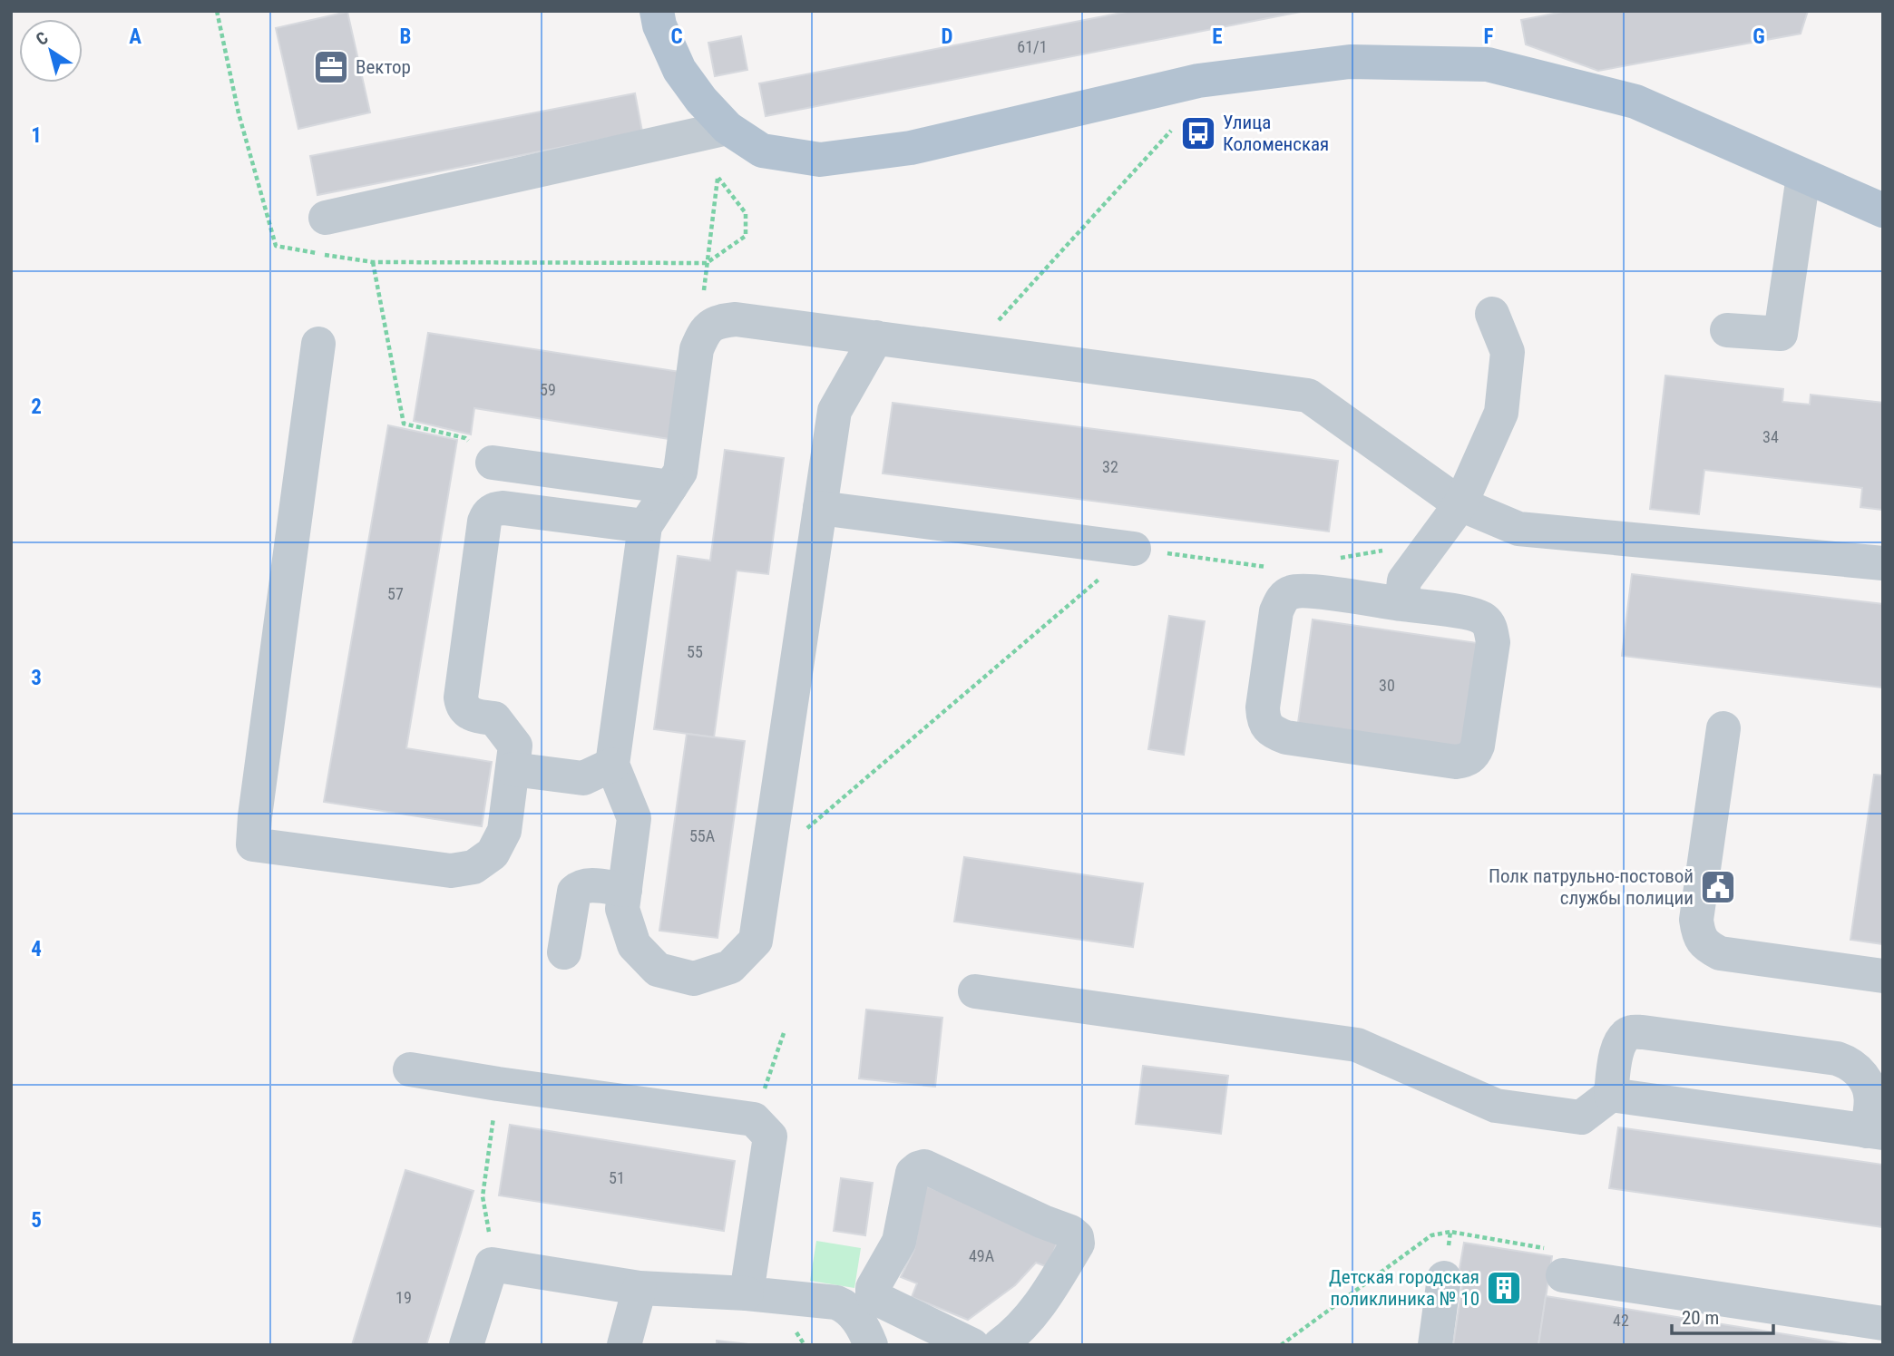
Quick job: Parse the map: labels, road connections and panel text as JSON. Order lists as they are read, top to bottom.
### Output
{
  "places": {
    "office": ["Вектор"],
    "bus stop": ["Улица Коломенская"],
    "public building": ["Полк патрульно-постовой службы полиции"],
    "building": ["Детская городская поликлиника № 10"]
  },
  "house_numbers": [
    "61/1",
    "59",
    "34",
    "32",
    "57",
    "55",
    "30",
    "55А",
    "51",
    "49А",
    "19",
    "42"
  ],
  "scale_bar": "20 m",
  "north": "top left",
  "grid": {
    "columns": [
      "A",
      "B",
      "C",
      "D",
      "E",
      "F",
      "G"
    ],
    "rows": [
      "1",
      "2",
      "3",
      "4",
      "5"
    ]
  }
}
